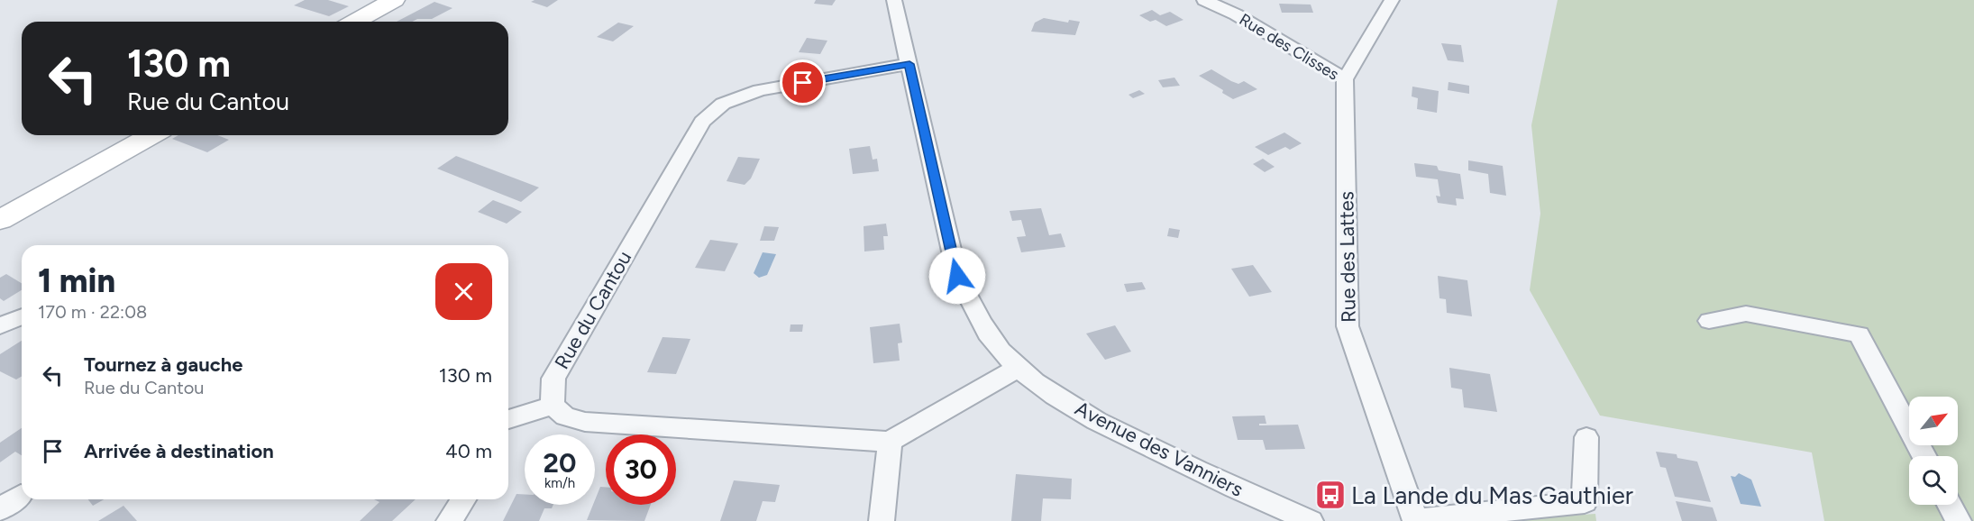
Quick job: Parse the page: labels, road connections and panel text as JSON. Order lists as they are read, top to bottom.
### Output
{
  "streets": {
    "street": [
      "Rue des Clisses",
      "Rue des Lattes",
      "Rue du Cantou",
      "Avenue des Vanniers"
    ]
  },
  "crossings": [
    ["Rue des Clisses", "Rue des Lattes"],
    ["Rue du Cantou", "Avenue des Vanniers"]
  ],
  "places": {
    "bus stop": ["La Lande du Mas Gauthier"]
  },
  "north": "top right",
  "page": {
    "turn": ["130 m", "Rue du Cantou"],
    "heading": ["1 min", "170 m · 22:08"],
    "list": [
      {
        "name": "Tournez à gauche",
        "note": "Rue du Cantou",
        "value": "130 m"
      },
      {
        "name": "Arrivée à destination",
        "value": "40 m"
      }
    ],
    "speed": "20 km/h",
    "limit": "30"
  }
}
